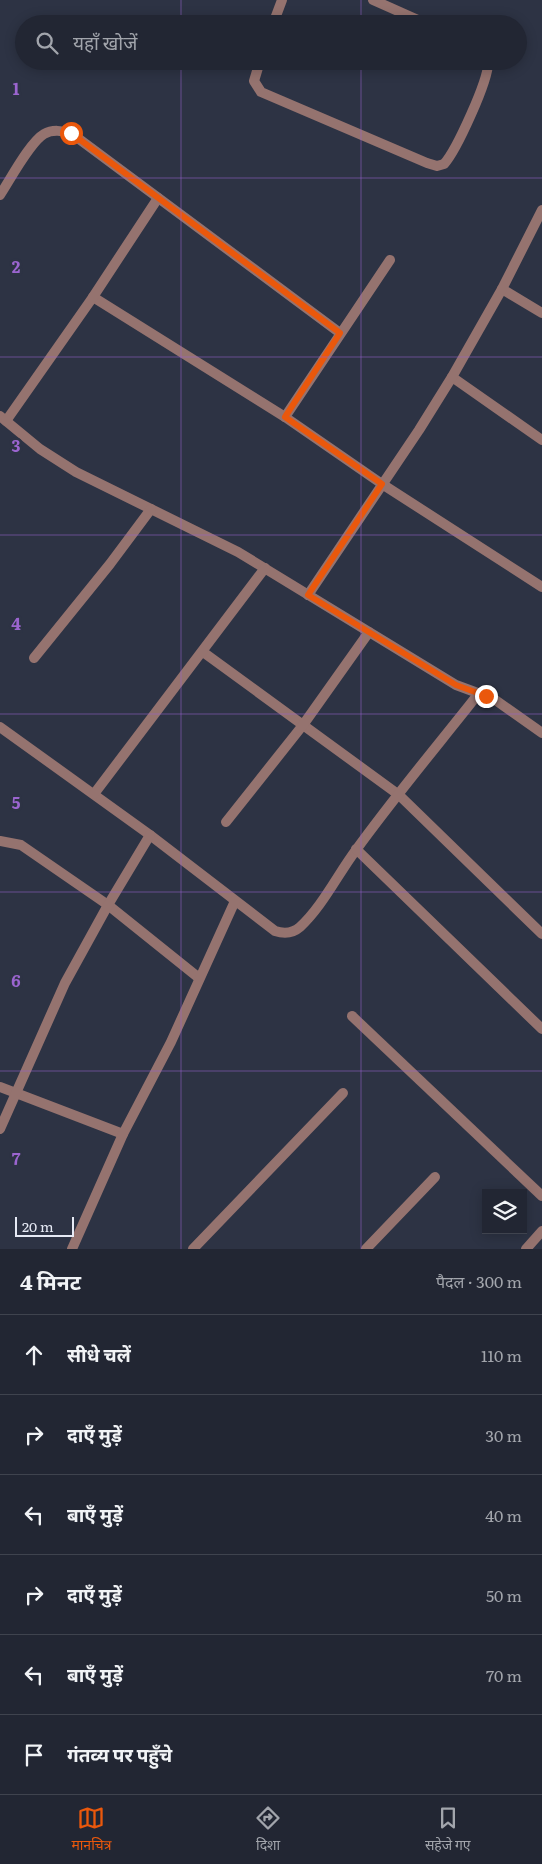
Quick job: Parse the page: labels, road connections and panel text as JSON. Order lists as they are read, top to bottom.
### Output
{
  "scale_bar": "20 m",
  "page": {
    "search": "यहाँ खोजें",
    "scale": "20 m",
    "heading": ["4 मिनट", "पैदल · 300 m"],
    "list": [
      ["सीधे चलें", "110 m"],
      ["दाएँ मुड़ें", "30 m"],
      ["बाएँ मुड़ें", "40 m"],
      ["दाएँ मुड़ें", "50 m"],
      ["बाएँ मुड़ें", "70 m"],
      "गंतव्य पर पहुँचे"
    ],
    "nav": ["मानचित्र", "दिशा", "सहेजे गए"]
  },
  "grid": {
    "rows": [
      "1",
      "2",
      "3",
      "4",
      "5",
      "6",
      "7"
    ]
  }
}
